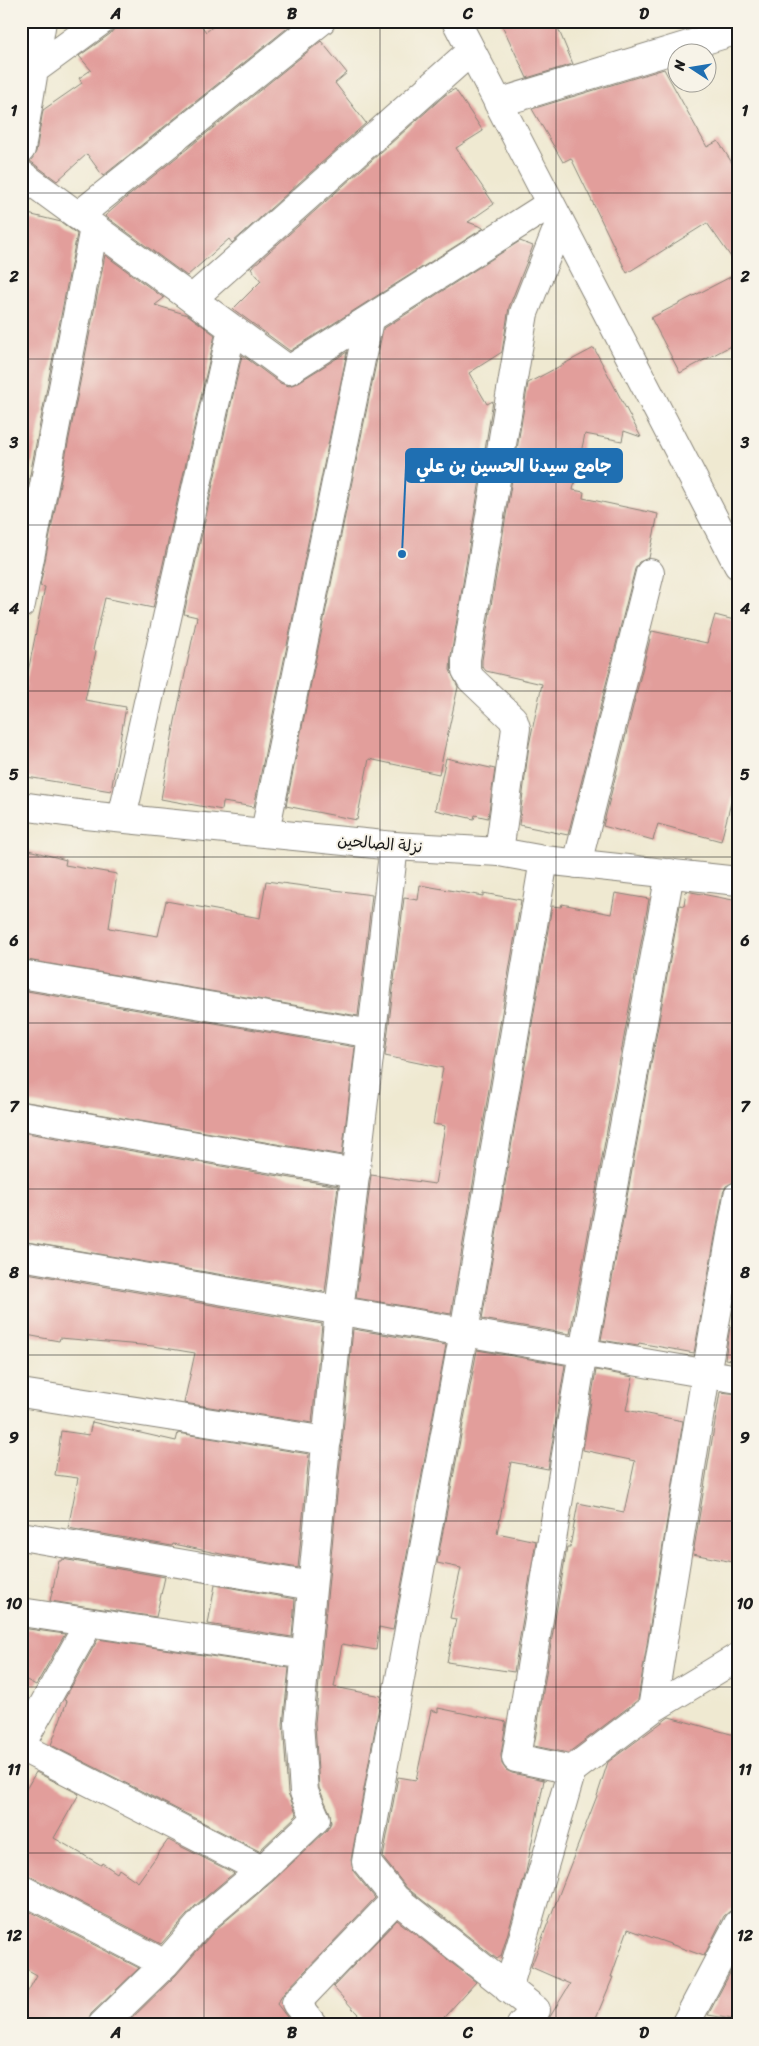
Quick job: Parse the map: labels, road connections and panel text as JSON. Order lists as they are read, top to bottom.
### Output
{
  "streets": {
    "street": ["نزلة الصالحين"]
  },
  "places": ["جامع سيدنا الحسين بن علي"],
  "north": "left",
  "grid": {
    "columns": [
      "A",
      "B",
      "C",
      "D"
    ],
    "rows": [
      "1",
      "2",
      "3",
      "4",
      "5",
      "6",
      "7",
      "8",
      "9",
      "10",
      "11",
      "12"
    ]
  }
}
